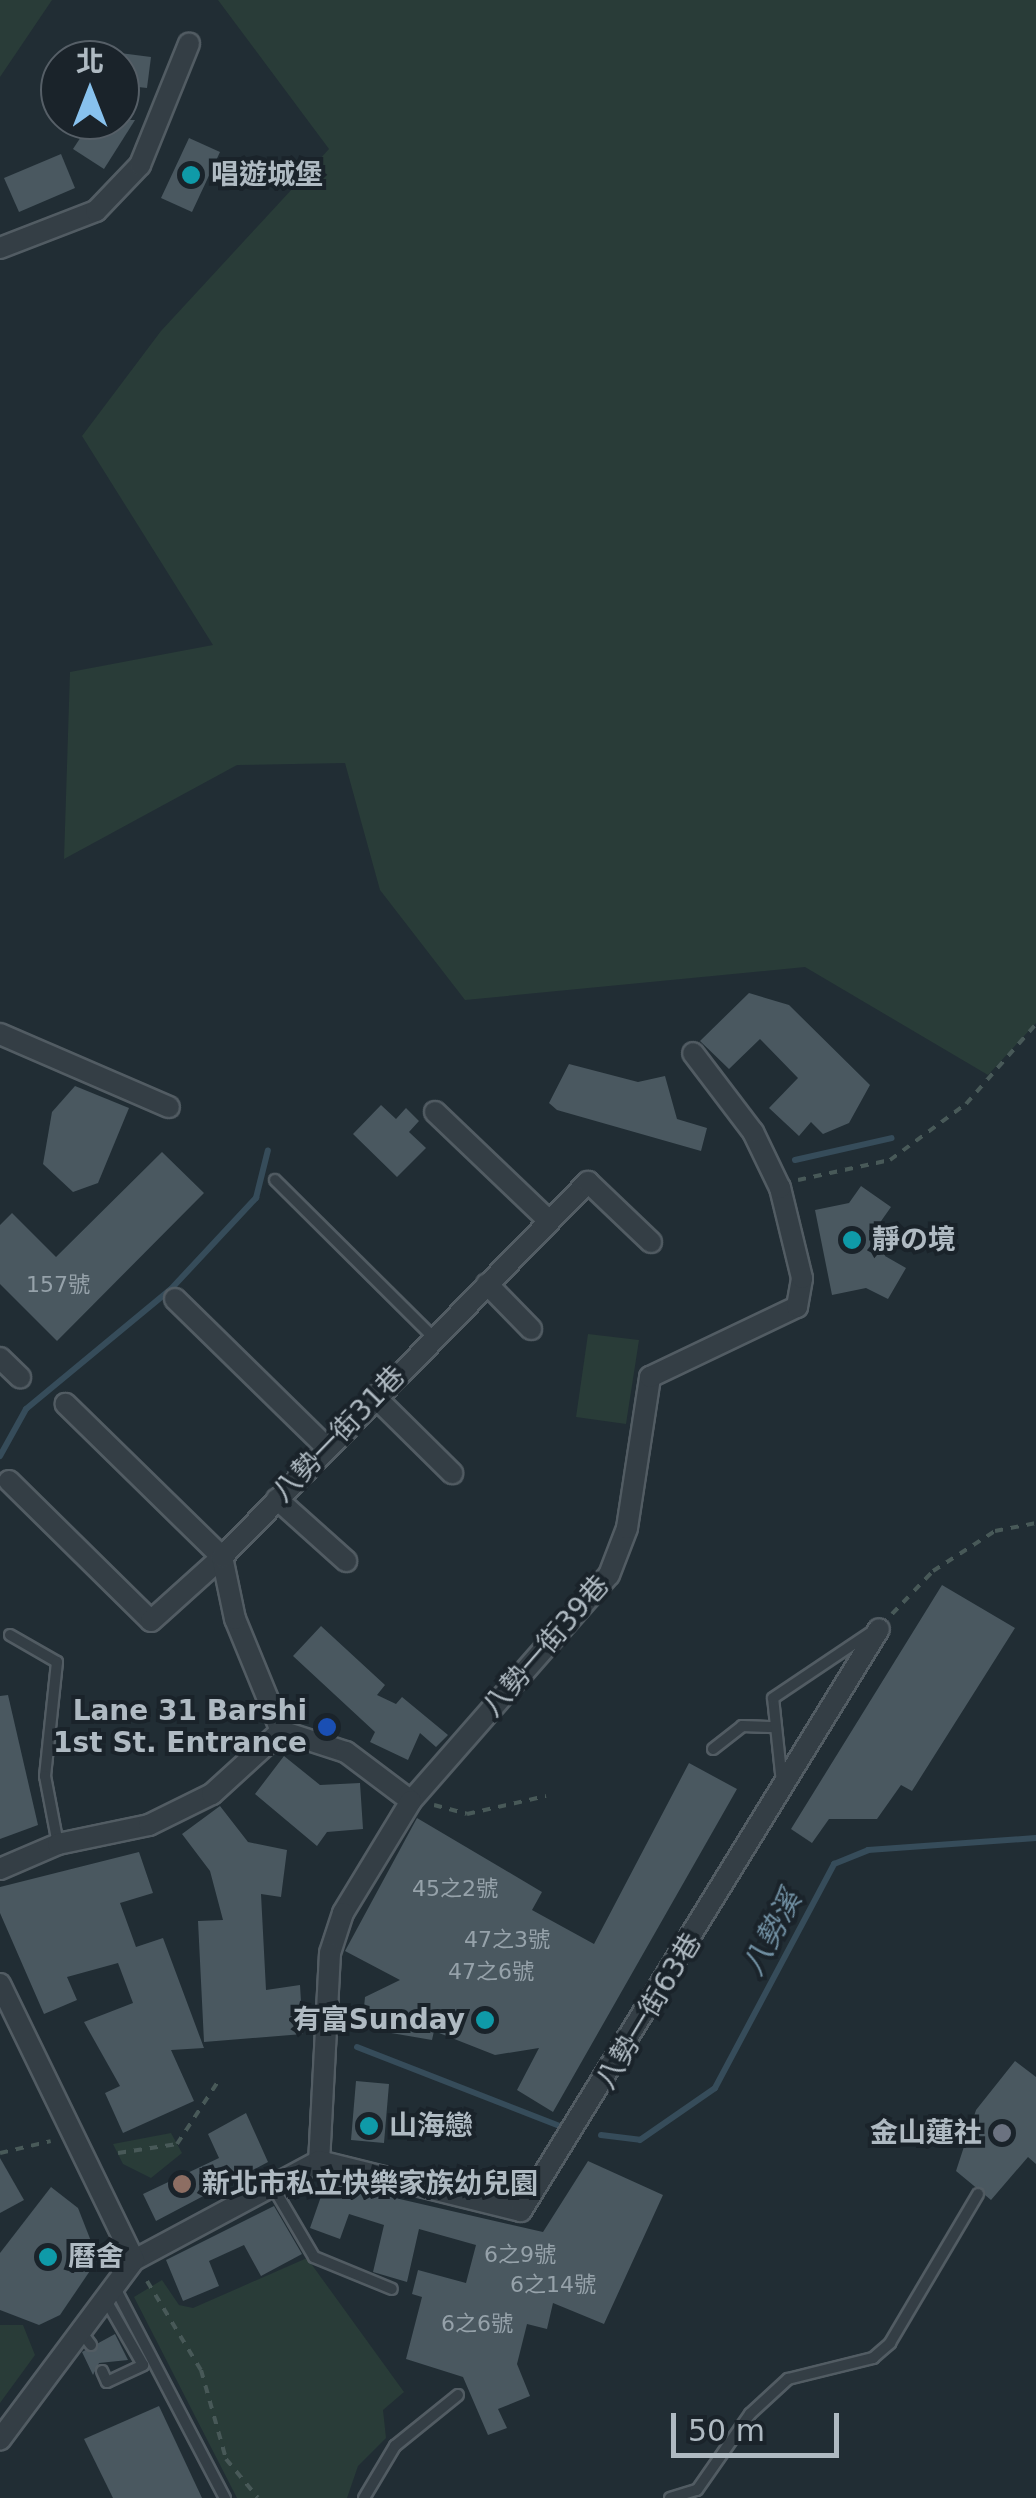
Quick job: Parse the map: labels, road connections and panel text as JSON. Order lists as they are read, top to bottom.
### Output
{
  "streets": {
    "street": ["八勢一街31巷", "八勢一街39巷", "八勢一街63巷"]
  },
  "water": ["八勢溪"],
  "places": [
    "唱遊城堡",
    "靜の境",
    "Lane 31 Barshi 1st St. Entrance",
    "有富Sunday",
    "山海戀",
    "金山蓮社",
    "新北市私立快樂家族幼兒園",
    "曆舍"
  ],
  "house_numbers": [
    "157號",
    "45之2號",
    "47之3號",
    "47之6號",
    "6之9號",
    "6之14號",
    "6之6號"
  ],
  "scale_bar": "50 m",
  "north": "top"
}
